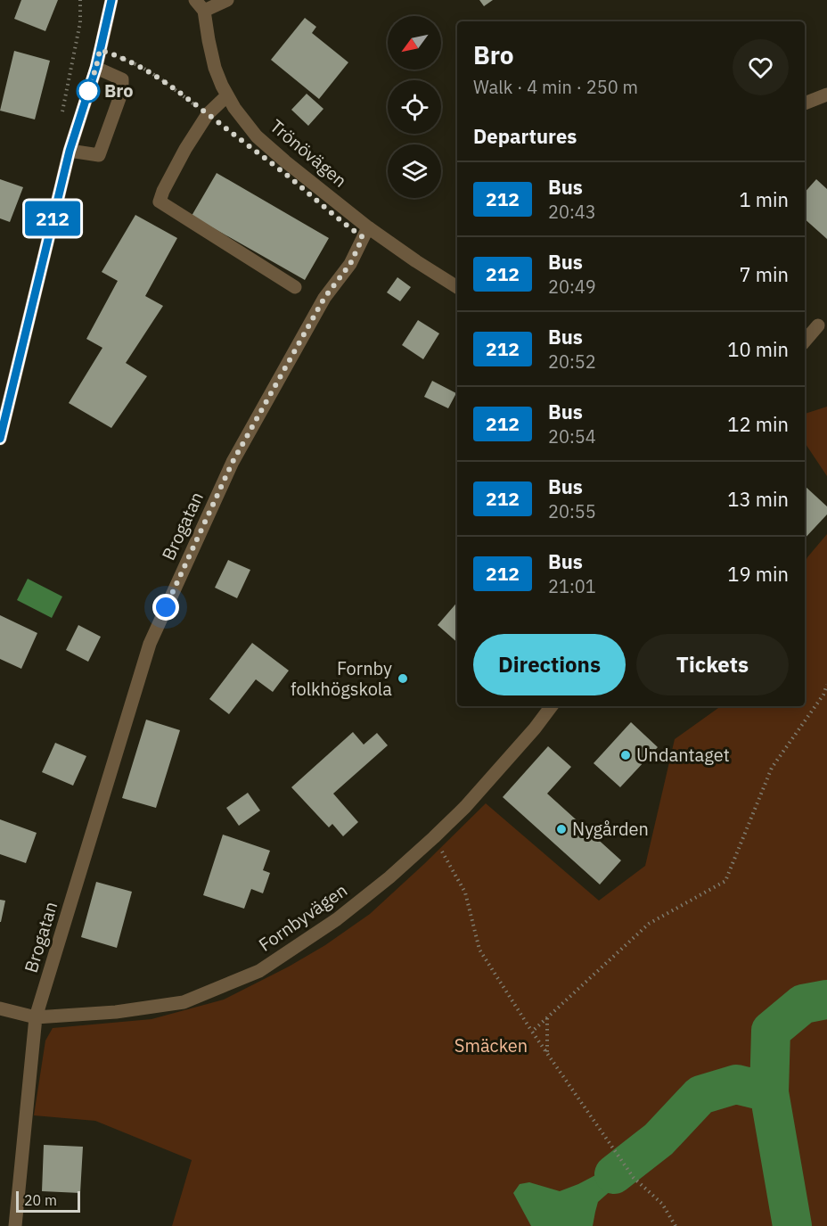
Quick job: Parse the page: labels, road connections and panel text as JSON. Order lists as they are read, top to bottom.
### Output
{
  "streets": {
    "street": ["Trönövägen", "Brogatan", "Fornbyvägen"]
  },
  "crossings": [
    ["Trönövägen", "Brogatan"],
    ["Brogatan", "Fornbyvägen"]
  ],
  "parks": ["Smäcken"],
  "places": [
    "Bro",
    "Fornby folkhögskola",
    "Undantaget",
    "Nygården"
  ],
  "lines": ["bus line 212"],
  "scale_bar": "20 m",
  "north": "bottom left",
  "page": {
    "on_map": "212",
    "heading": [
      ["Bro", "Walk · 4 min · 250 m"],
      "Departures"
    ],
    "list": [
      {
        "mark": "212",
        "name": "Bus",
        "note": "20:43",
        "value": "1 min"
      },
      {
        "mark": "212",
        "name": "Bus",
        "note": "20:49",
        "value": "7 min"
      },
      {
        "mark": "212",
        "name": "Bus",
        "note": "20:52",
        "value": "10 min"
      },
      {
        "mark": "212",
        "name": "Bus",
        "note": "20:54",
        "value": "12 min"
      },
      {
        "mark": "212",
        "name": "Bus",
        "note": "20:55",
        "value": "13 min"
      },
      {
        "mark": "212",
        "name": "Bus",
        "note": "21:01",
        "value": "19 min"
      }
    ],
    "buttons": ["Directions", "Tickets"],
    "scale": "20 m"
  }
}
